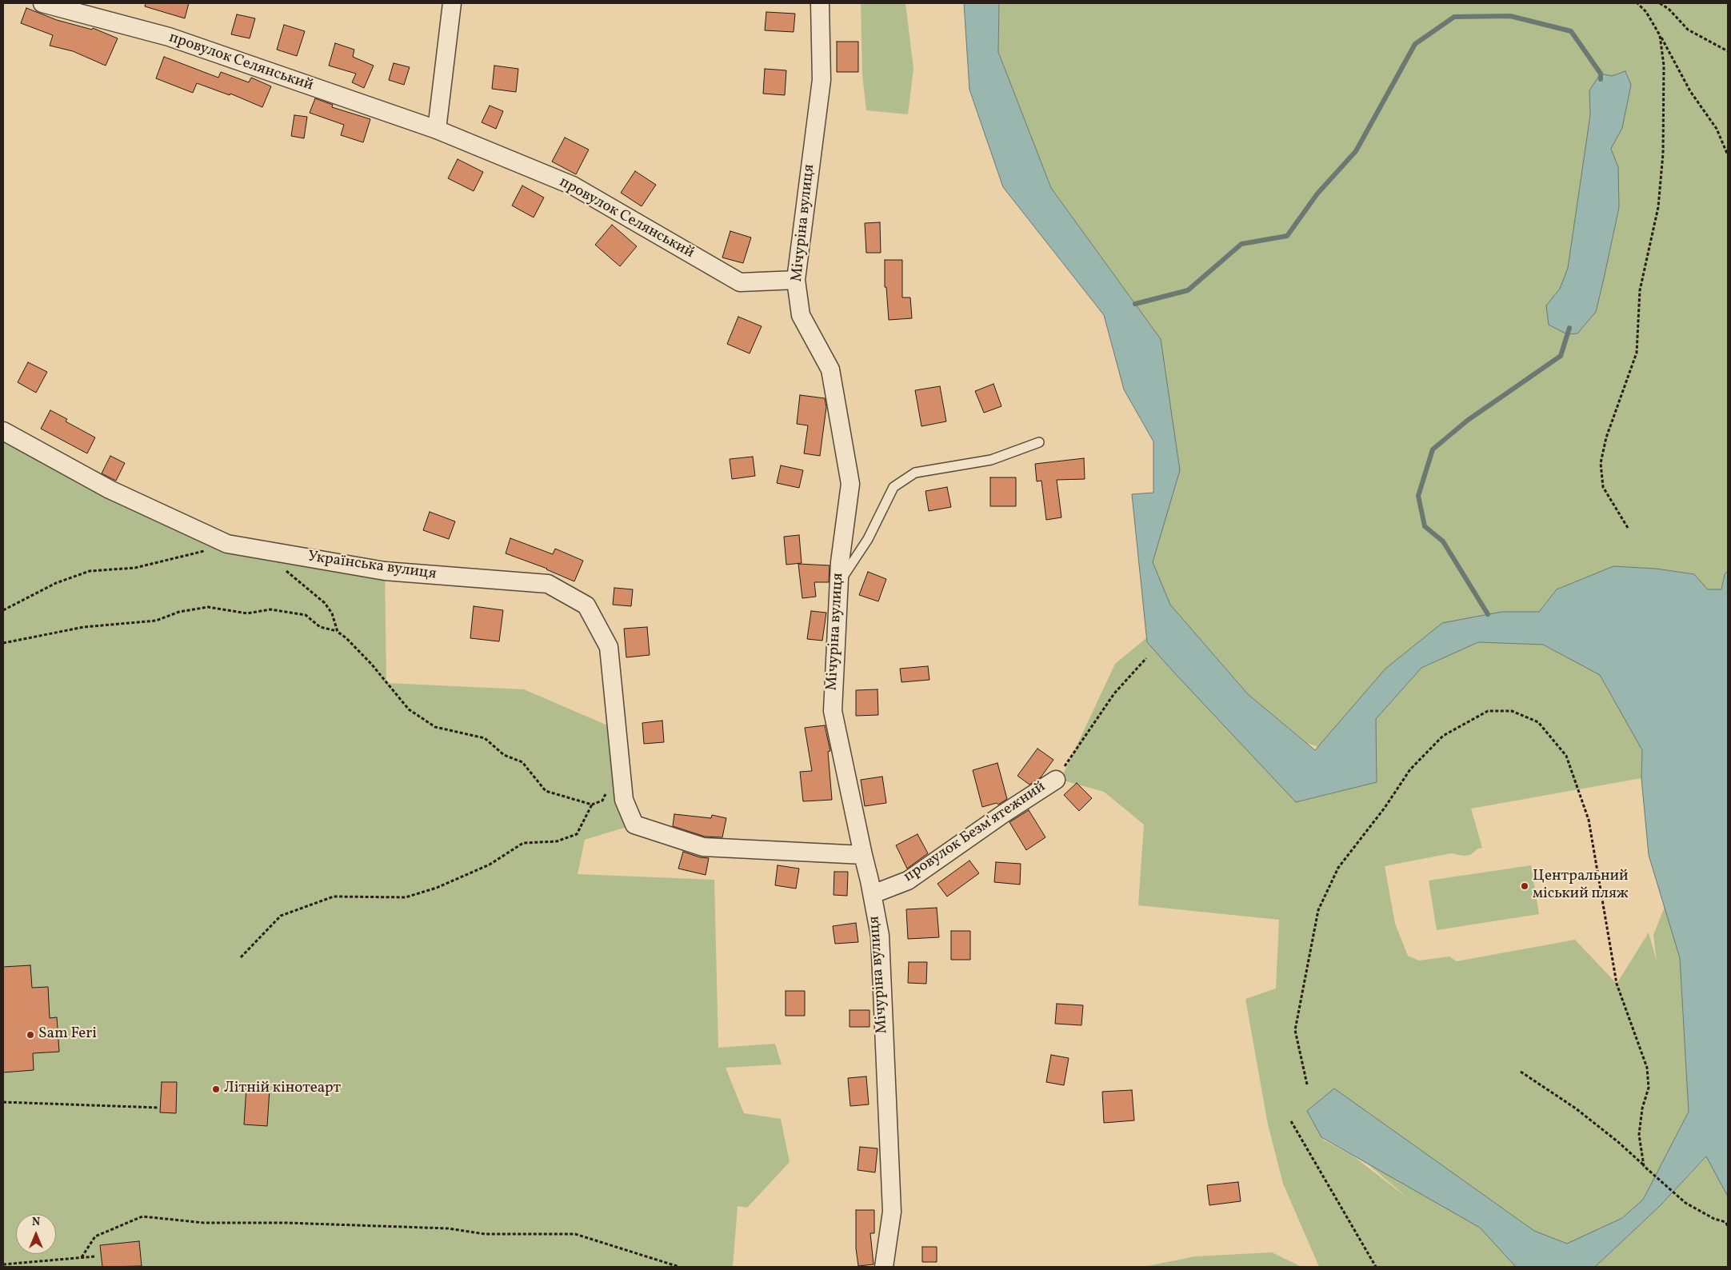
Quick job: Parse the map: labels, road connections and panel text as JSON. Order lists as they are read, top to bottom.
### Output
{
  "streets": {
    "street": [
      "провулок Селянський",
      "Мічуріна вулиця",
      "Українська вулиця",
      "провулок Безм'ятежний"
    ]
  },
  "crossings": [
    ["провулок Селянський", "Мічуріна вулиця"],
    ["Мічуріна вулиця", "Українська вулиця"],
    ["Мічуріна вулиця", "провулок Безм'ятежний"]
  ],
  "places": ["Центральний міський пляж", "Sam Feri", "Літній кінотеарт"],
  "north": "top"
}
